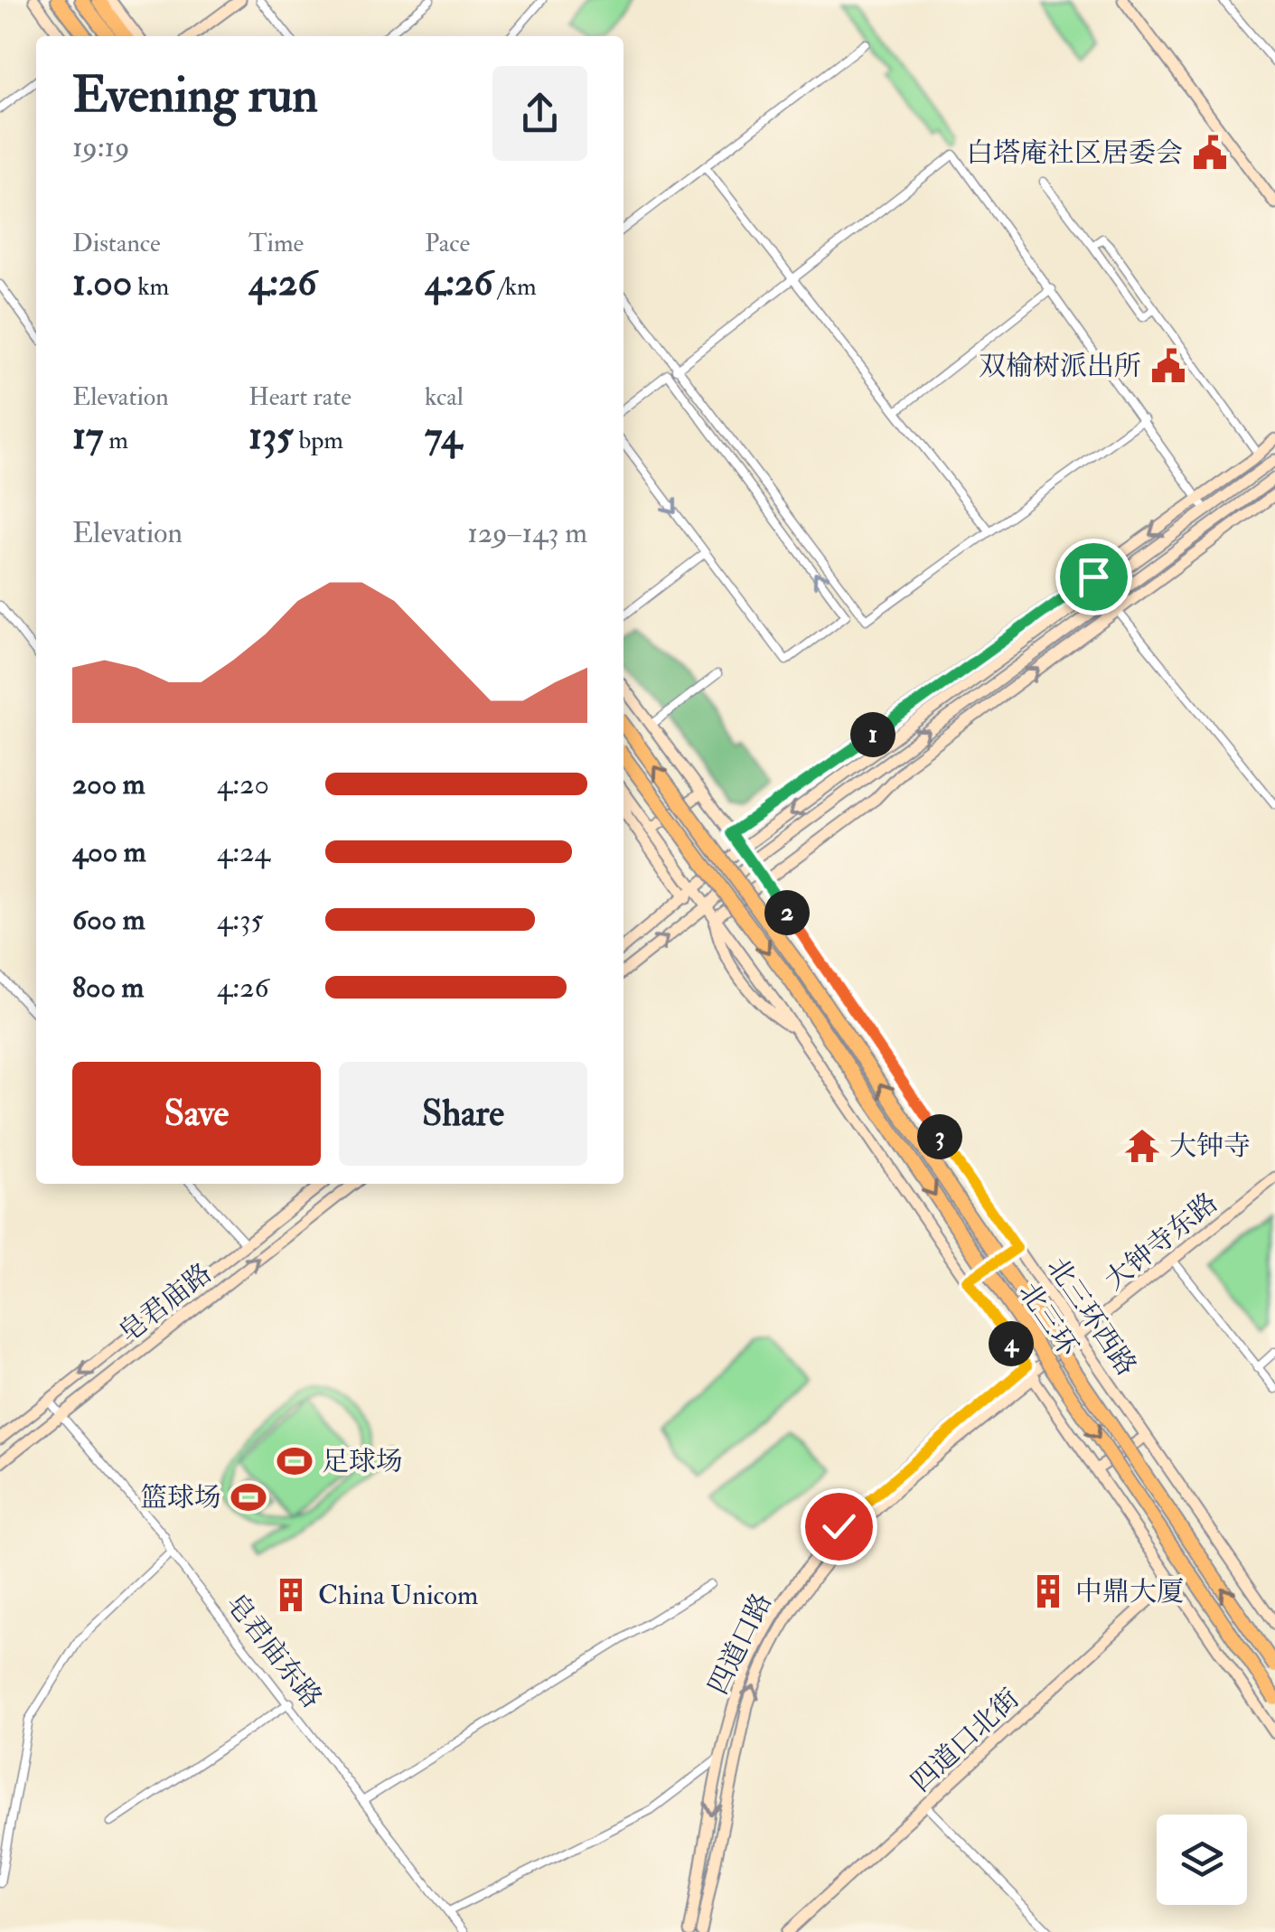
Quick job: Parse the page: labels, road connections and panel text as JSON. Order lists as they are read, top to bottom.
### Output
{
  "streets": {
    "highway": ["北三环"],
    "street": [
      "大钟寺东路",
      "皂君庙路",
      "北三环西路",
      "四道口路",
      "皂君庙东路",
      "四道口北街"
    ]
  },
  "crossings": [
    ["大钟寺东路", "北三环西路"],
    ["大钟寺东路", "四道口路"],
    ["皂君庙路", "皂君庙东路"]
  ],
  "places": {
    "public building": ["白塔庵社区居委会", "双榆树派出所"],
    "temple": ["大钟寺"],
    "sports": ["足球场", "篮球场"],
    "building": ["中鼎大厦", "China Unicom"]
  },
  "page": {
    "heading": ["Evening run", "19:19"],
    "stats": [
      ["Distance", "1.00 km"],
      ["Time", "4:26"],
      ["Pace", "4:26 /km"],
      ["Elevation", "17 m"],
      ["Heart rate", "135 bpm"],
      ["kcal", "74"]
    ],
    "chart": ["Elevation", "129–143 m"],
    "pins": [
      "1",
      "2",
      "3",
      "4"
    ],
    "list": [
      {
        "name": "200 m",
        "note": "4:20"
      },
      {
        "name": "400 m",
        "note": "4:24"
      },
      {
        "name": "600 m",
        "note": "4:35"
      },
      {
        "name": "800 m",
        "note": "4:26"
      }
    ],
    "buttons": ["Save", "Share"]
  }
}
